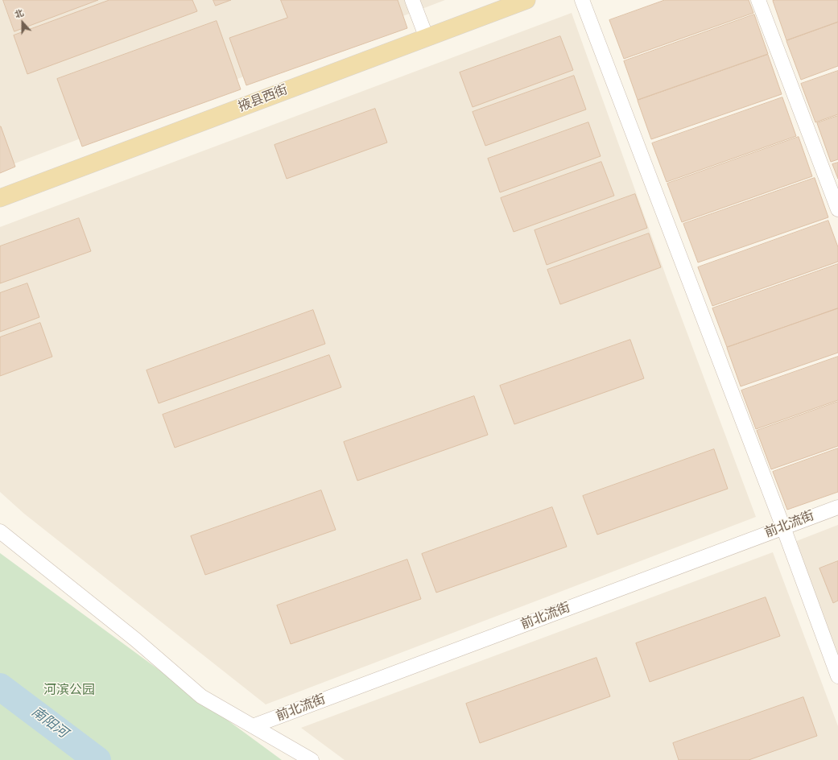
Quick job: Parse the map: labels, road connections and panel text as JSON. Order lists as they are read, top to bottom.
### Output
{
  "streets": {
    "main road": ["掖县西街"],
    "street": ["前北流街"]
  },
  "water": ["南阳河"],
  "parks": ["河滨公园"],
  "north": "top"
}
